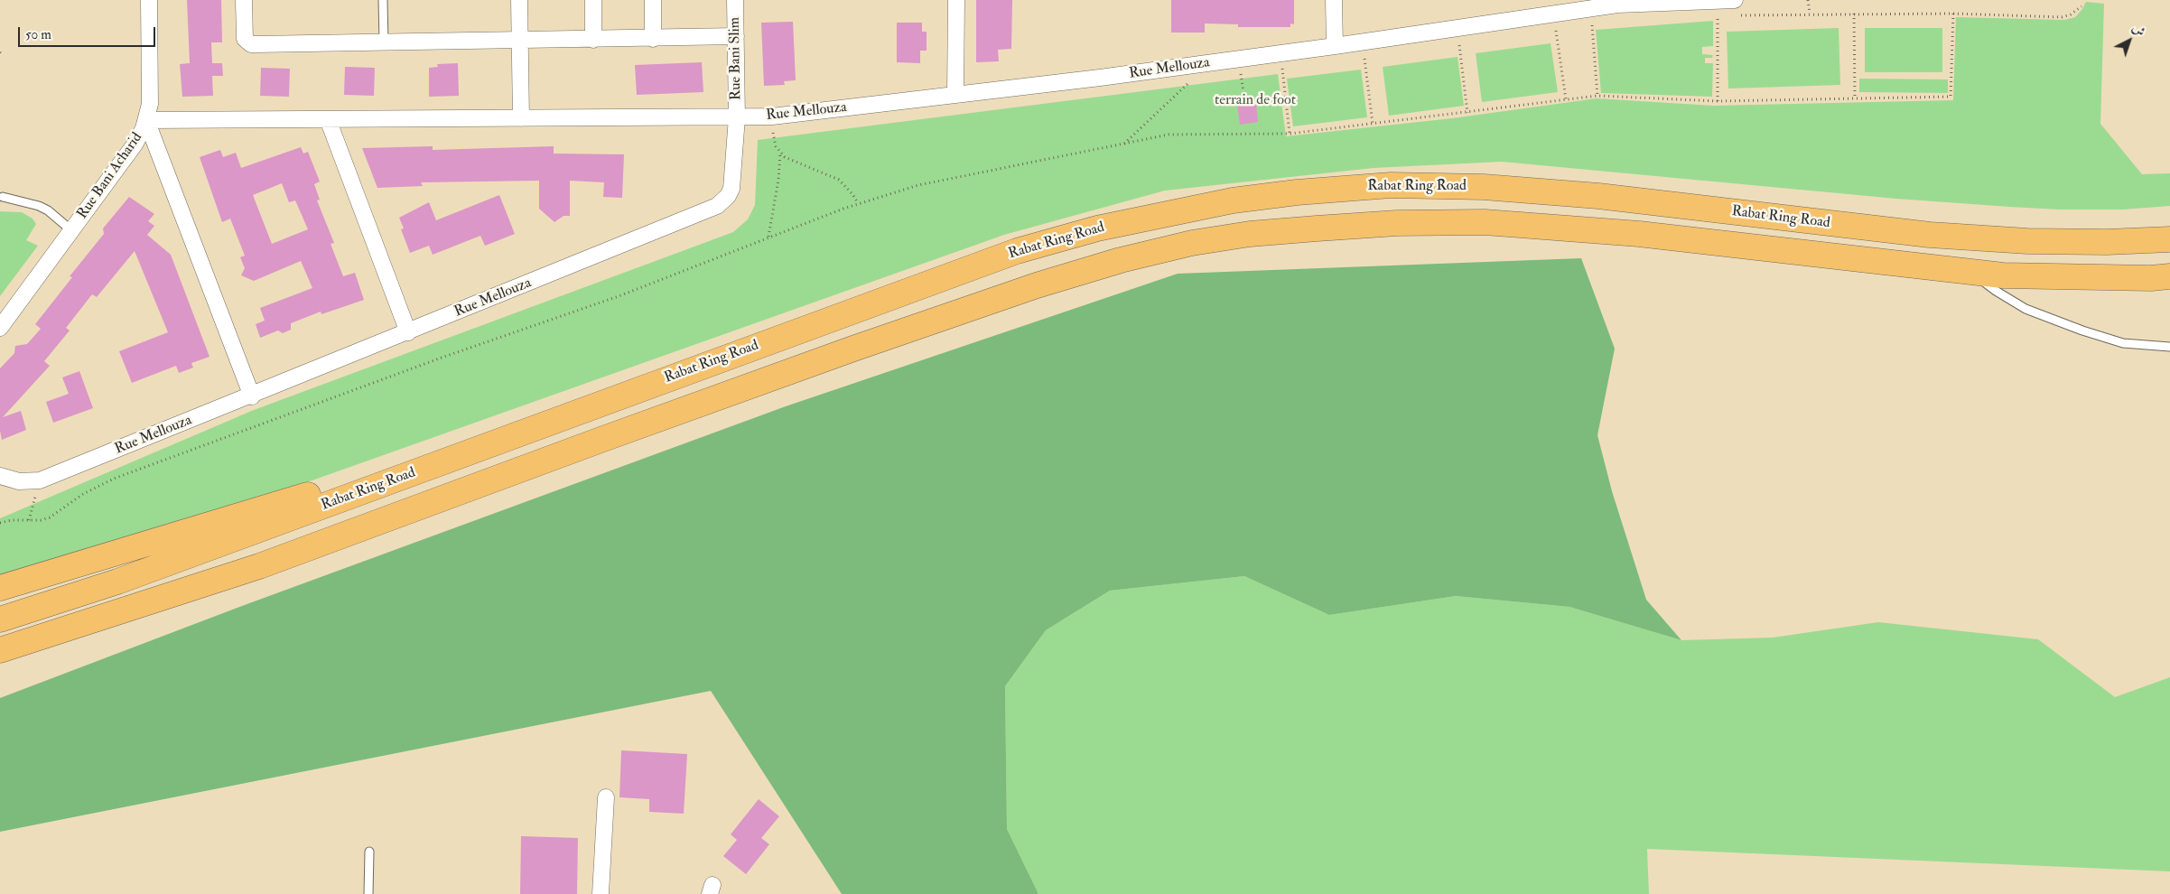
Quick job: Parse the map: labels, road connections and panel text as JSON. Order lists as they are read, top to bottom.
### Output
{
  "streets": {
    "highway": ["Rabat Ring Road"],
    "street": ["Rue Bani Slim", "Rue Mellouza", "Rue Bani Acharid"]
  },
  "crossings": [
    ["Rue Bani Slim", "Rue Mellouza"]
  ],
  "parks": ["terrain de foot"],
  "scale_bar": "50 m",
  "north": "top right"
}
